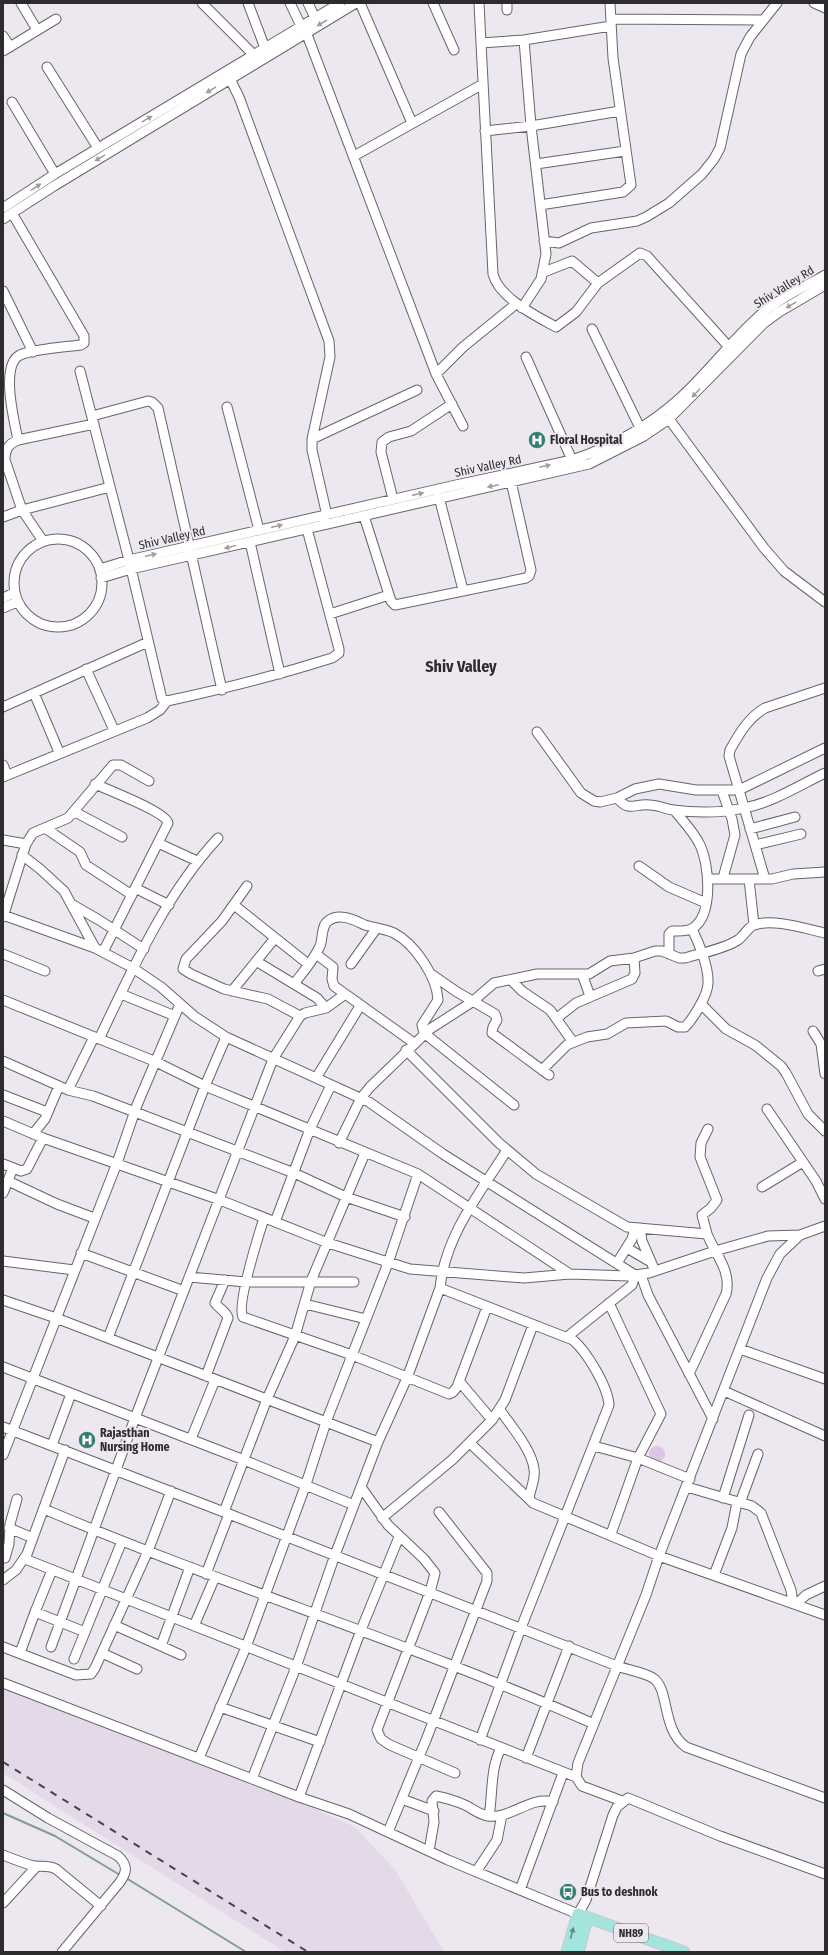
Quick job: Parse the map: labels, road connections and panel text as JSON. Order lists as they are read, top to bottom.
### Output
{
  "streets": {
    "main road": ["NH89"],
    "street": ["Shiv Valley Rd"]
  },
  "districts": ["Shiv Valley"],
  "places": {
    "hospital": ["Floral Hospital", "Rajasthan Nursing Home"],
    "bus stop": ["Bus to deshnok"]
  }
}
